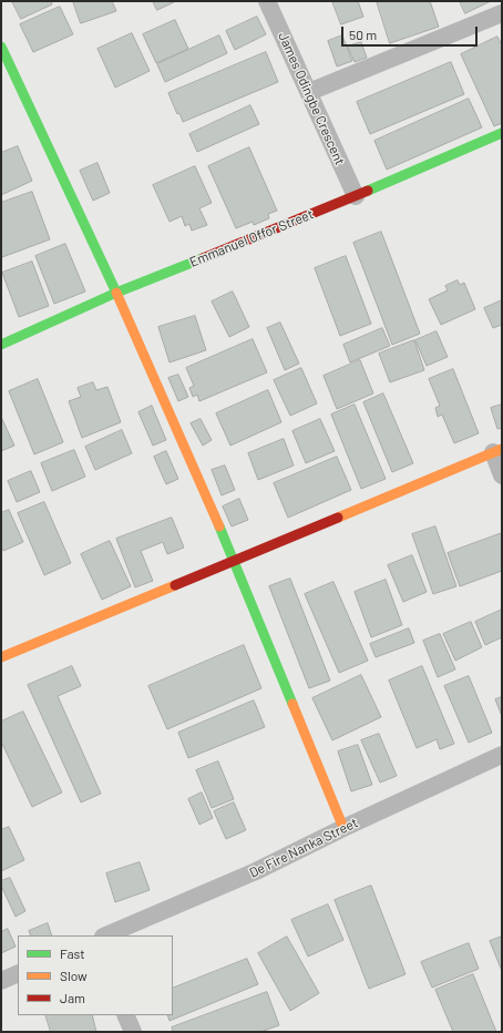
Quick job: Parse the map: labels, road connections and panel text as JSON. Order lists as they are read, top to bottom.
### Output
{
  "streets": {
    "street": ["James Odingbe Crescent", "Emmanuel Offor Street", "De Fire Nanka Street"]
  },
  "crossings": [
    ["James Odingbe Crescent", "Emmanuel Offor Street"]
  ],
  "legend": ["Fast", "Slow", "Jam"],
  "scale_bar": "50 m"
}
